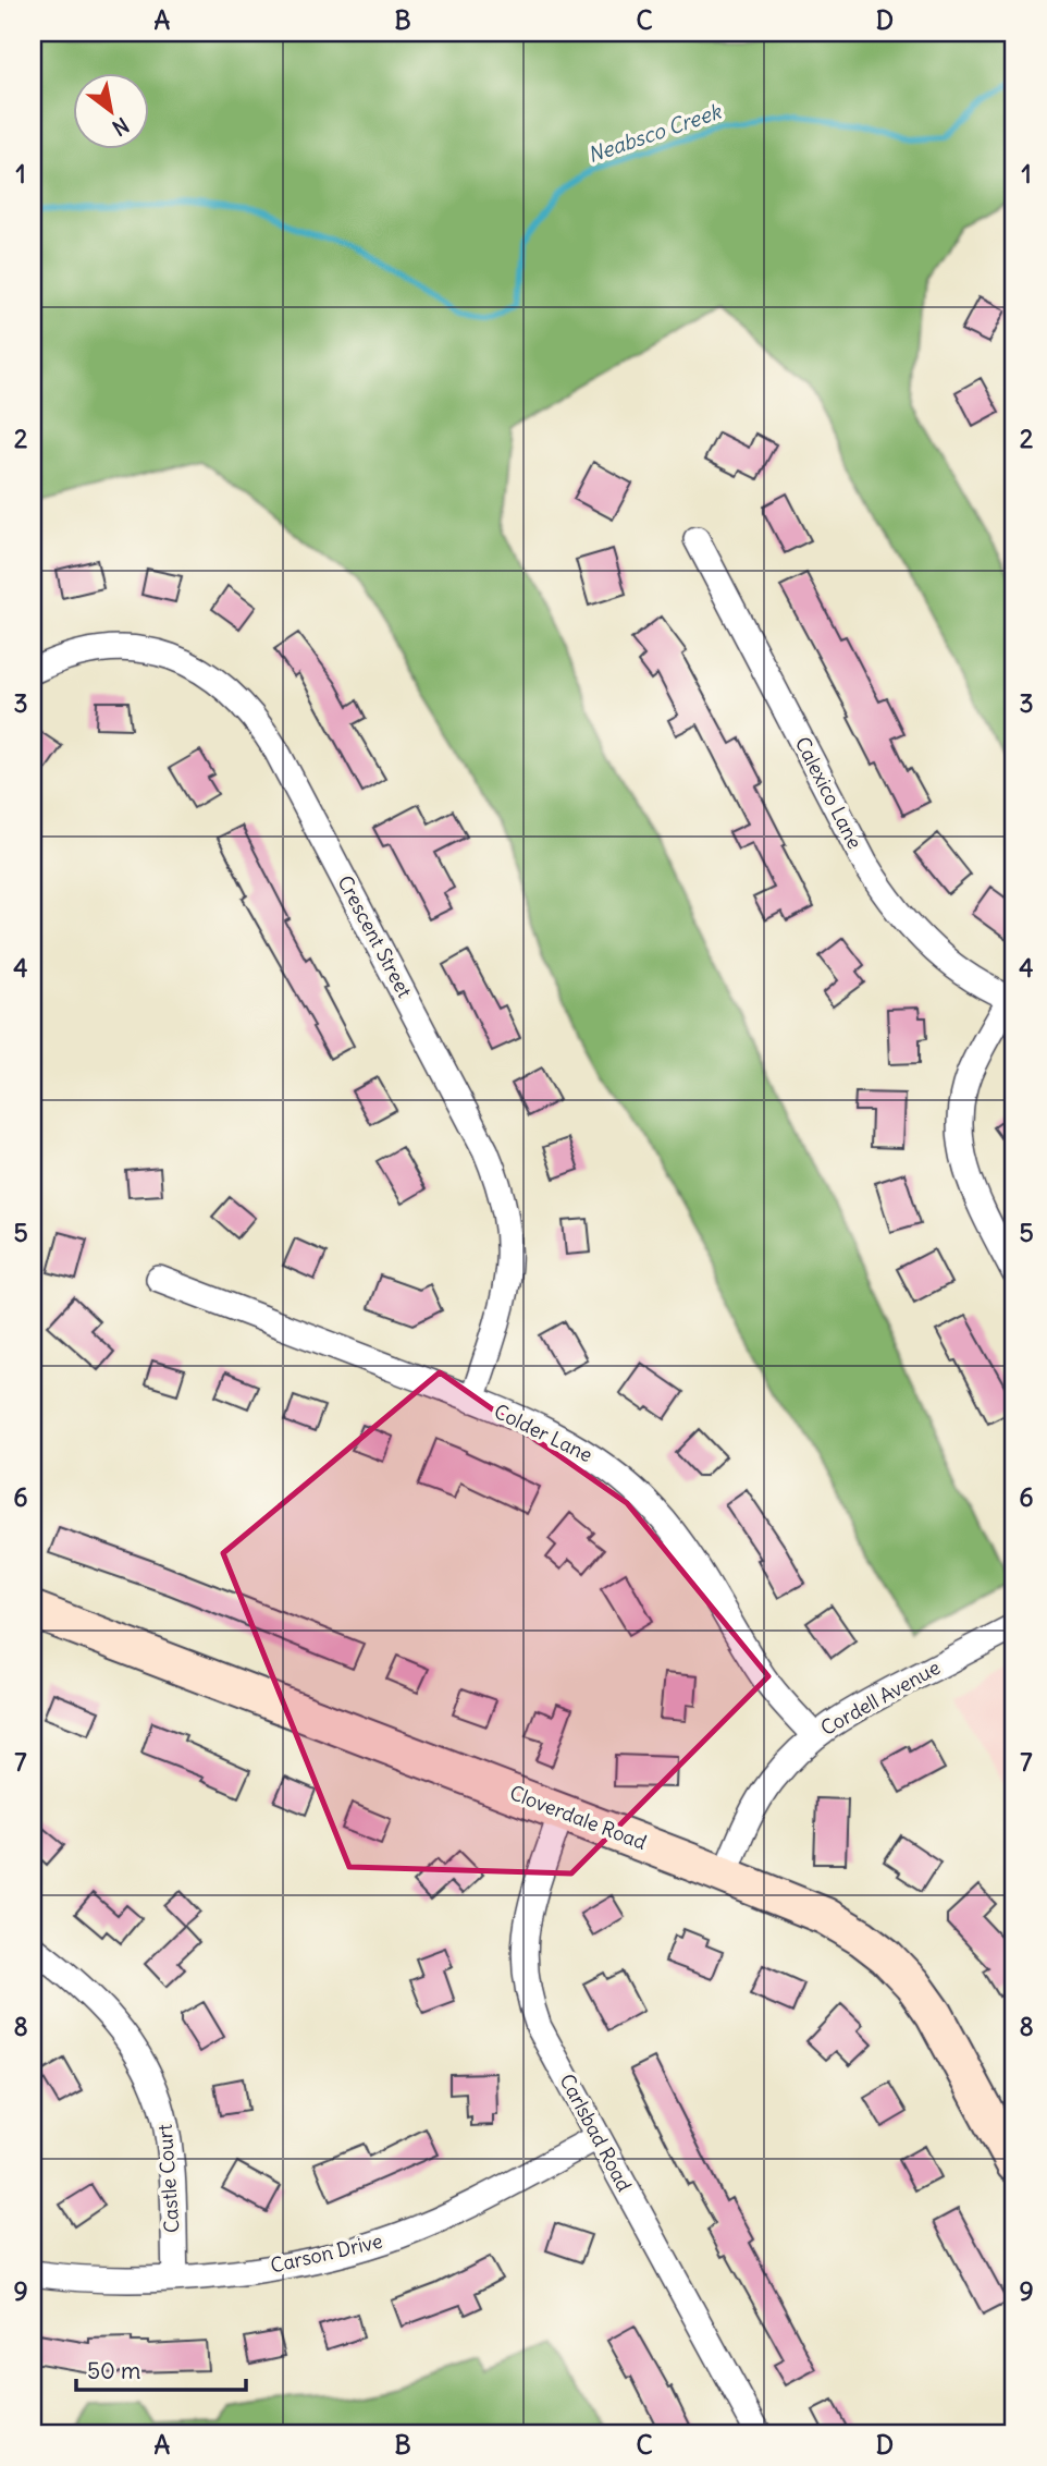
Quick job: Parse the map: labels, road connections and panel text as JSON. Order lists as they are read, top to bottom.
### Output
{
  "streets": {
    "street": [
      "Calexico Lane",
      "Crescent Street",
      "Colder Lane",
      "Cordell Avenue",
      "Cloverdale Road",
      "Carlsbad Road",
      "Castle Court",
      "Carson Drive"
    ]
  },
  "crossings": [
    ["Crescent Street", "Colder Lane"],
    ["Colder Lane", "Cordell Avenue"],
    ["Cordell Avenue", "Cloverdale Road"],
    ["Cloverdale Road", "Carlsbad Road"],
    ["Carlsbad Road", "Carson Drive"],
    ["Castle Court", "Carson Drive"]
  ],
  "water": ["Neabsco Creek"],
  "scale_bar": "50 m",
  "north": "bottom right",
  "grid": {
    "columns": [
      "A",
      "B",
      "C",
      "D"
    ],
    "rows": [
      "1",
      "2",
      "3",
      "4",
      "5",
      "6",
      "7",
      "8",
      "9"
    ]
  }
}
